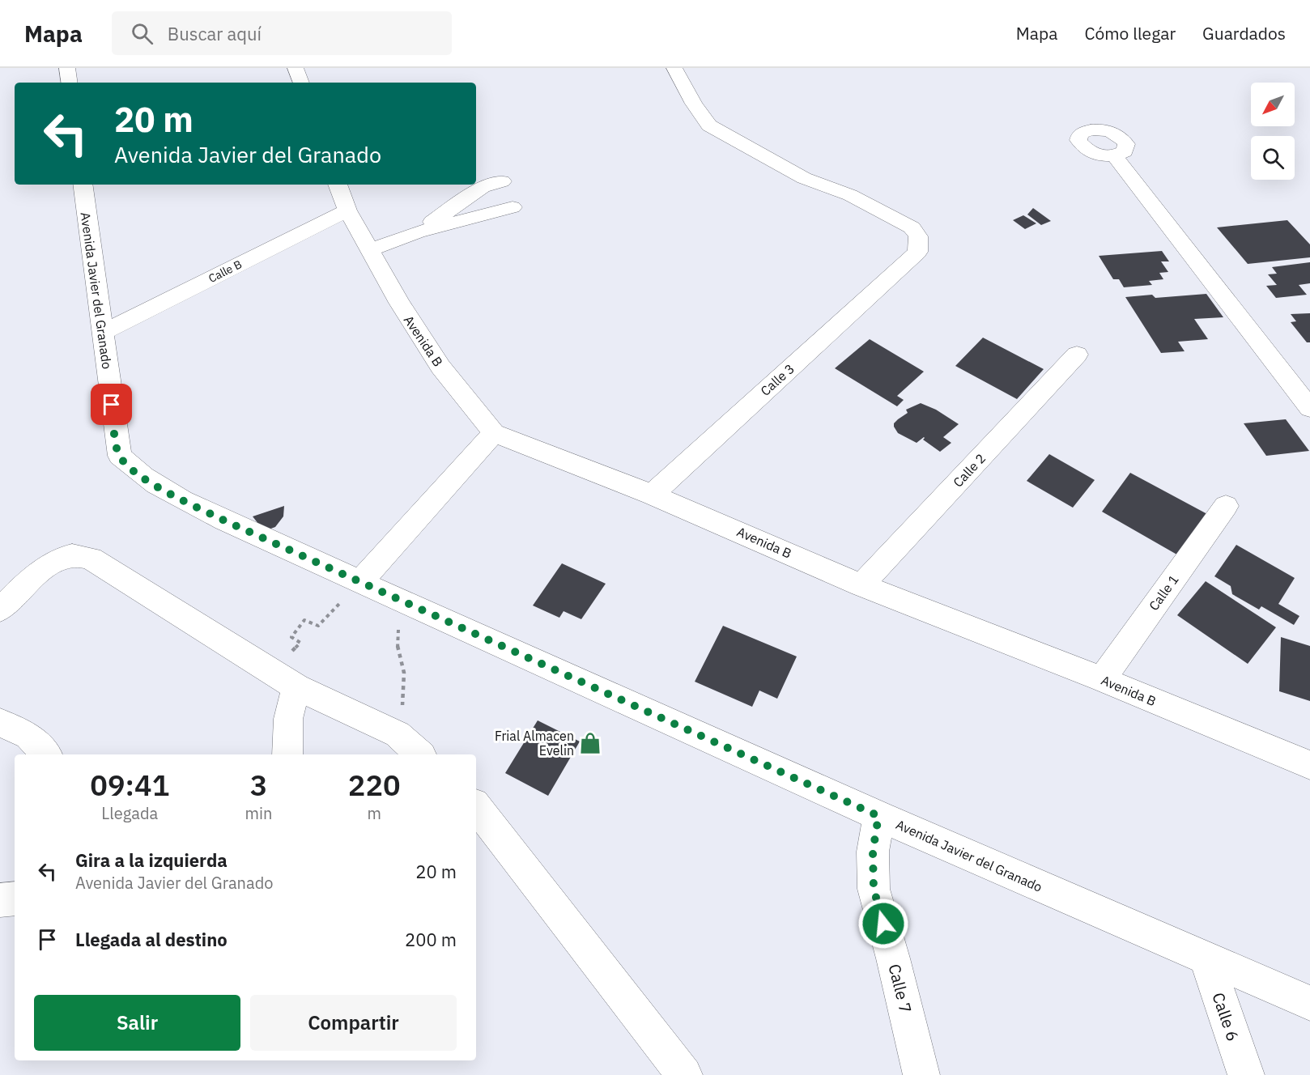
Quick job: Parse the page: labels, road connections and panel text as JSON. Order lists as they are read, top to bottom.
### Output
{
  "streets": {
    "street": [
      "Calle B",
      "Avenida Javier del Granado",
      "Avenida B",
      "Calle 3",
      "Calle 2",
      "Calle 1",
      "Calle 7",
      "Calle 6"
    ]
  },
  "crossings": [
    ["Calle B", "Avenida Javier del Granado"],
    ["Calle B", "Avenida B"],
    ["Avenida Javier del Granado", "Calle 7"],
    ["Avenida Javier del Granado", "Calle 6"],
    ["Avenida B", "Calle 3"],
    ["Avenida B", "Calle 2"],
    ["Avenida B", "Calle 1"]
  ],
  "places": {
    "shop": ["Frial Almacen Evelin"]
  },
  "north": "bottom left",
  "page": {
    "header": "Mapa",
    "search": "Buscar aquí",
    "nav": ["Mapa", "Cómo llegar", "Guardados"],
    "turn": ["20 m", "Avenida Javier del Granado"],
    "eta": [
      "09:41",
      "Llegada",
      "3",
      "min",
      "220",
      "m"
    ],
    "list": [
      {
        "name": "Gira a la izquierda",
        "note": "Avenida Javier del Granado",
        "value": "20 m"
      },
      {
        "name": "Llegada al destino",
        "value": "200 m"
      }
    ],
    "buttons": ["Salir", "Compartir"]
  }
}
